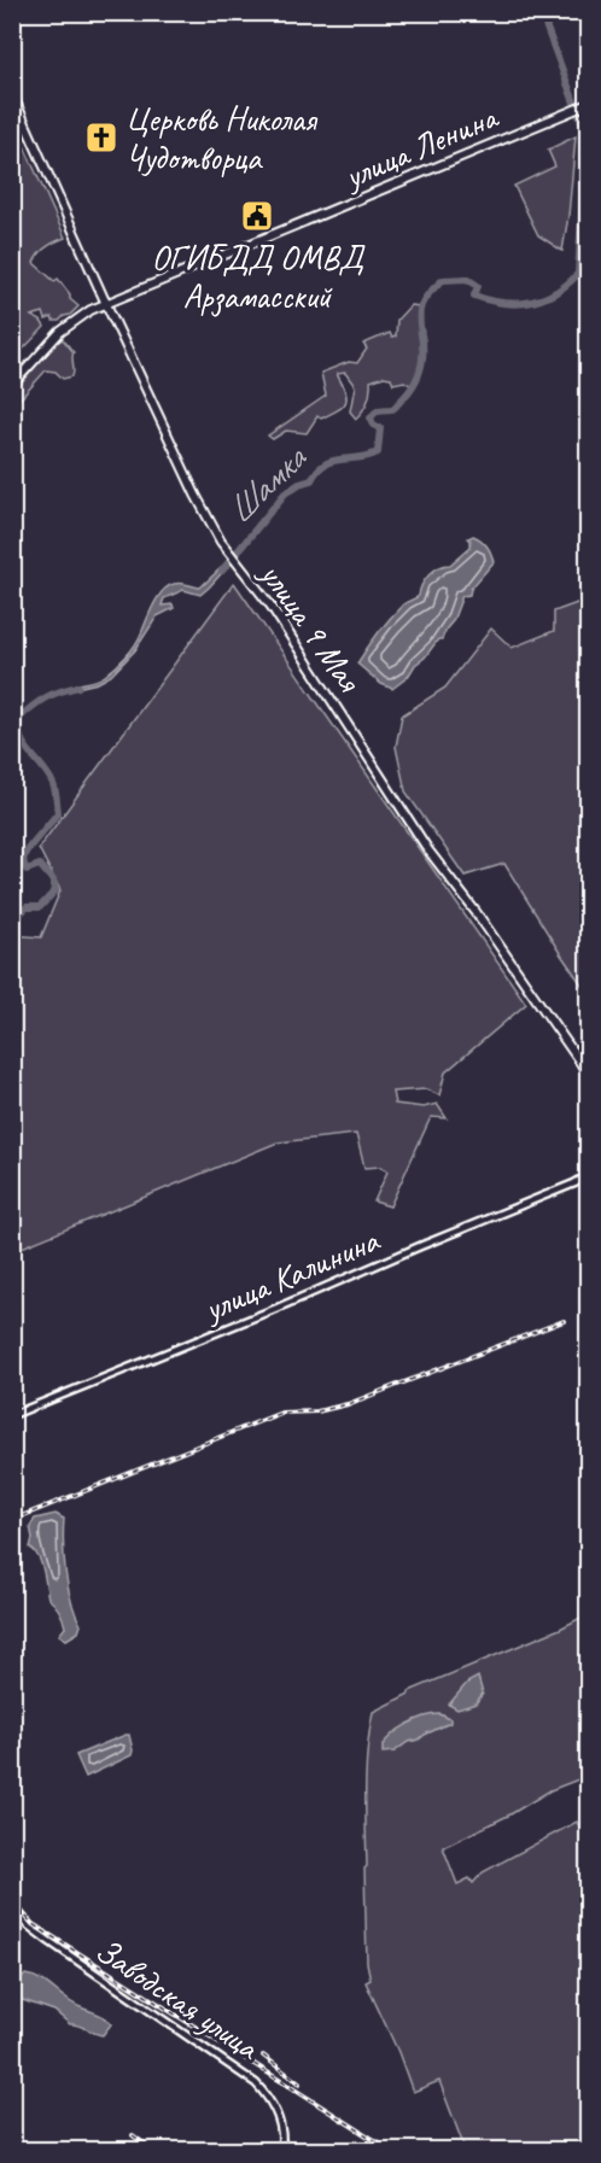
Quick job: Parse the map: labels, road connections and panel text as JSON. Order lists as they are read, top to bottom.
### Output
{
  "streets": {
    "main road": ["улица Ленина", "улица 9 Мая"],
    "street": ["улица Калинина", "Заводская улица"]
  },
  "crossings": [
    ["улица Ленина", "улица 9 Мая"]
  ],
  "water": ["Шамка"],
  "places": {
    "church": ["Церковь Николая Чудотворца"],
    "public building": ["ОГИБДД ОМВД Арзамасский"]
  }
}
